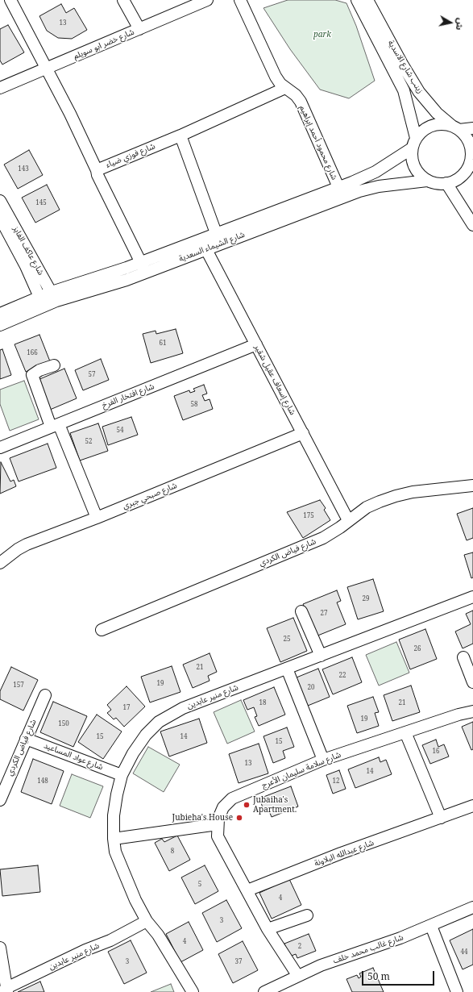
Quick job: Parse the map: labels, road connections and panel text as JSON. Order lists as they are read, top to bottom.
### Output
{
  "streets": {
    "street": [
      "شارع خضر ابو سويلم",
      "زينب شارع الاسدية",
      "شارع محمود أحمد إبراهيم",
      "شارع فوزي ضياء",
      "شارع الشيماء السعدية",
      "شارع عاكف الفايز",
      "شارع إسعاف عقيل شقير",
      "شارع افتخار الفرخ",
      "شارع صبحي جبري",
      "شارع فياض الكردي",
      "شارع منير عابدين",
      "شارع عواد المساعيد",
      "شارع سلامة سليمان الأعرج",
      "شارع عبدالله البلاونة",
      "شارع غالب محمد خلف"
    ]
  },
  "crossings": [
    ["شارع خضر ابو سويلم", "شارع فوزي ضياء"],
    ["زينب شارع الاسدية", "شارع الشيماء السعدية"],
    ["شارع محمود أحمد إبراهيم", "شارع فوزي ضياء"],
    ["شارع محمود أحمد إبراهيم", "شارع الشيماء السعدية"],
    ["شارع الشيماء السعدية", "شارع عاكف الفايز"],
    ["شارع الشيماء السعدية", "شارع إسعاف عقيل شقير"],
    ["شارع إسعاف عقيل شقير", "شارع افتخار الفرخ"],
    ["شارع إسعاف عقيل شقير", "شارع صبحي جبري"],
    ["شارع إسعاف عقيل شقير", "شارع فياض الكردي"],
    ["شارع فياض الكردي", "شارع عواد المساعيد"],
    ["شارع منير عابدين", "شارع عواد المساعيد"],
    ["شارع سلامة سليمان الأعرج", "شارع عبدالله البلاونة"],
    ["شارع سلامة سليمان الأعرج", "شارع غالب محمد خلف"]
  ],
  "parks": ["park"],
  "places": ["Jubaiha's Apartment.", "Jubieha's House"],
  "house_numbers": [
    "13",
    "143",
    "145",
    "61",
    "166",
    "57",
    "58",
    "54",
    "52",
    "175",
    "29",
    "27",
    "25",
    "26",
    "21",
    "22",
    "19",
    "157",
    "20",
    "18",
    "21",
    "17",
    "19",
    "150",
    "15",
    "14",
    "15",
    "16",
    "13",
    "14",
    "148",
    "12",
    "8",
    "5",
    "4",
    "3",
    "4",
    "2",
    "44",
    "3",
    "37"
  ],
  "scale_bar": "50 m",
  "north": "right"
}
